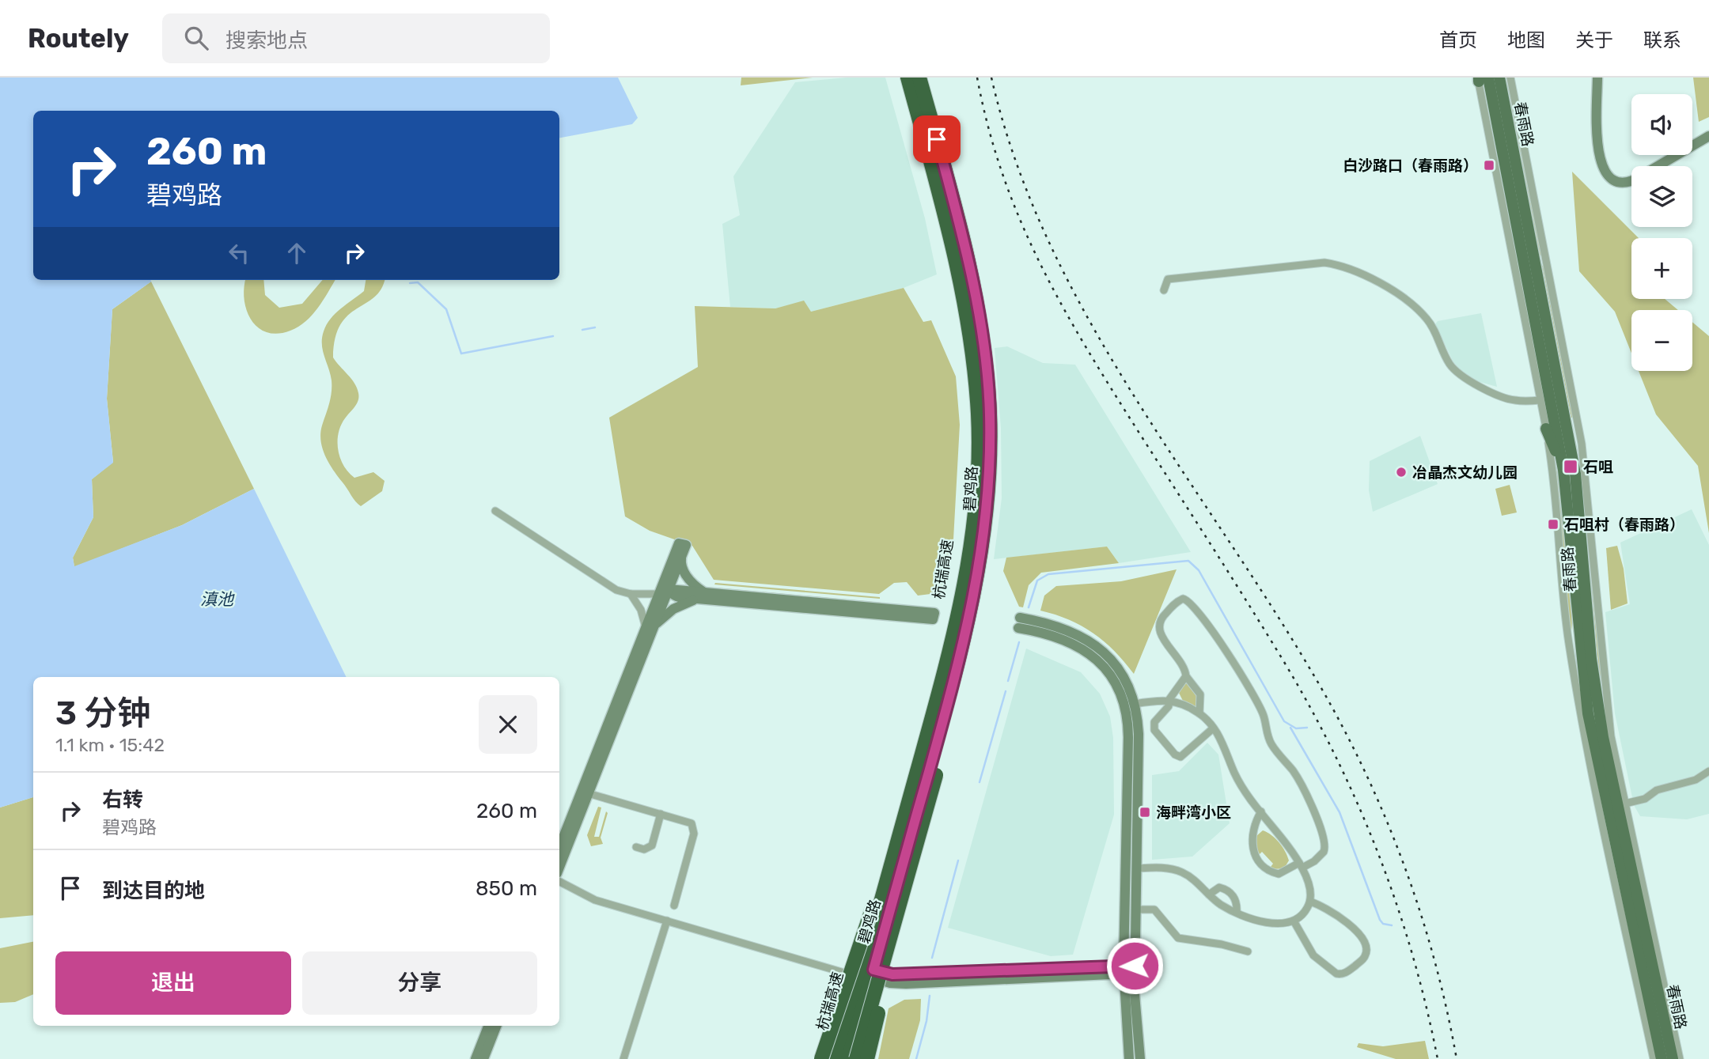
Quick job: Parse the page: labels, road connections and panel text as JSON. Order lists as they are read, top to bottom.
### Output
{
  "streets": {
    "highway": ["碧鸡路", "杭瑞高速"],
    "main road": ["春雨路"]
  },
  "water": ["滇池"],
  "places": {
    "transit": [
      "白沙路口（春雨路）",
      "石咀",
      "石咀村（春雨路）",
      "海畔湾小区"
    ],
    "other": ["冶晶杰文幼儿园"]
  },
  "page": {
    "header": "Routely",
    "search": "搜索地点",
    "nav": [
      "首页",
      "地图",
      "关于",
      "联系"
    ],
    "map_buttons": ["+", "−"],
    "turn": ["260 m", "碧鸡路"],
    "heading": ["3 分钟", "1.1 km · 15:42"],
    "list": [
      {
        "name": "右转",
        "note": "碧鸡路",
        "value": "260 m"
      },
      {
        "name": "到达目的地",
        "value": "850 m"
      }
    ],
    "buttons": ["退出", "分享"]
  }
}
